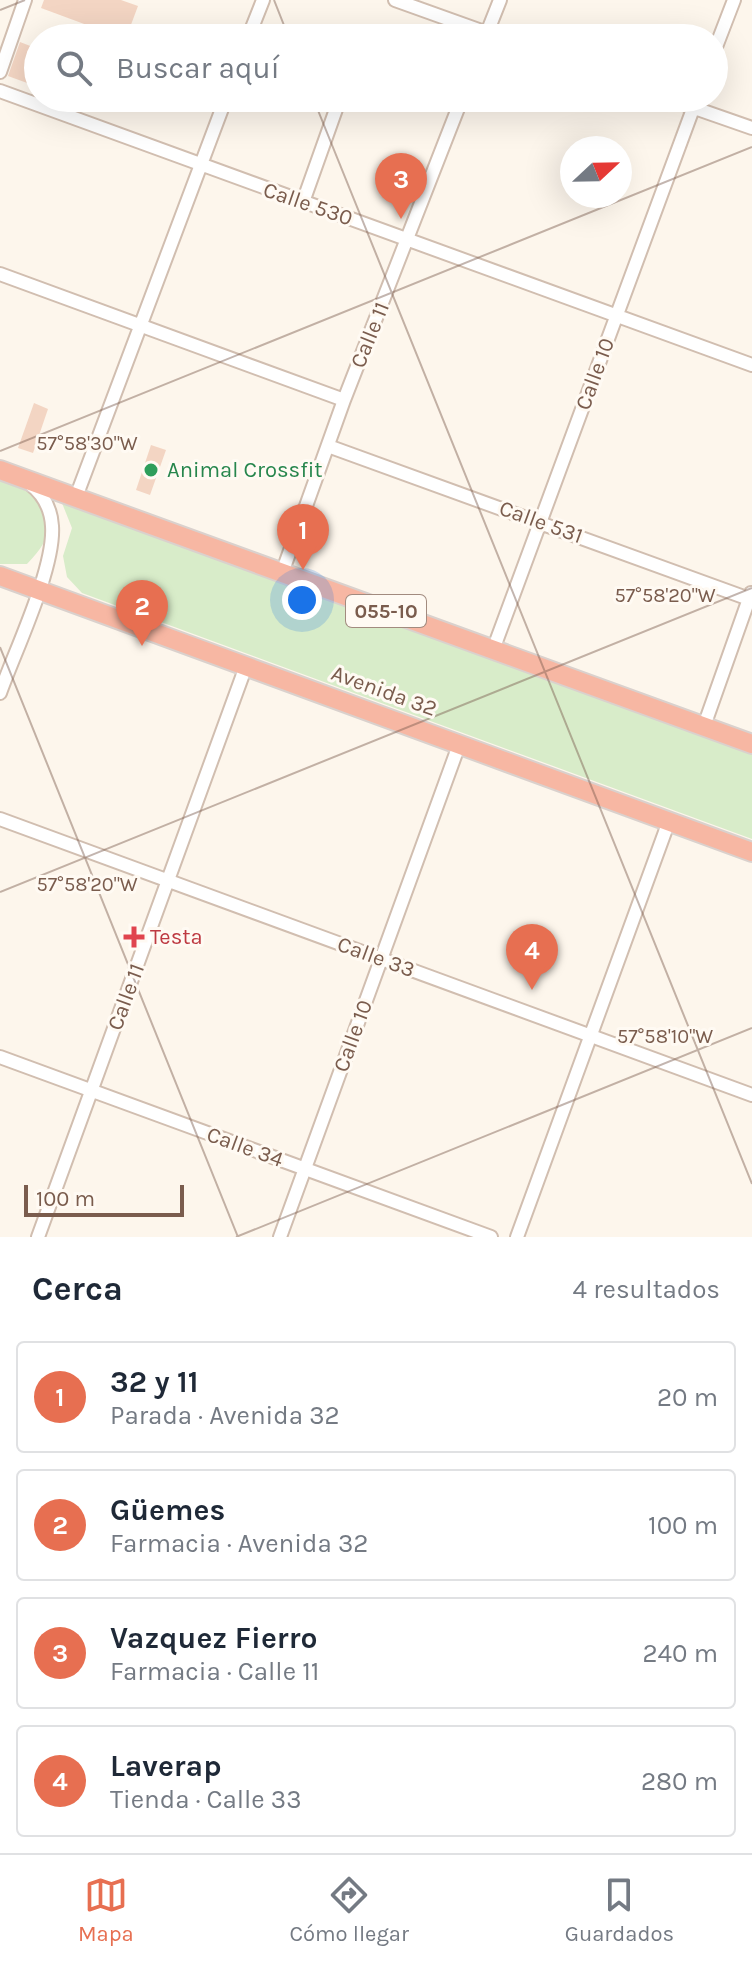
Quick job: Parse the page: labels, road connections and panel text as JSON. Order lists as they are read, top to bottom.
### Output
{
  "streets": {
    "highway": ["055-10", "Avenida 32"],
    "street": [
      "Calle 530",
      "Calle 11",
      "Calle 10",
      "Calle 531",
      "Calle 33",
      "Calle 34"
    ]
  },
  "crossings": [
    ["Calle 530", "Calle 11"],
    ["Calle 530", "Calle 10"],
    ["Calle 11", "Calle 531"],
    ["Calle 11", "055-10"],
    ["Calle 11", "Avenida 32"],
    ["Calle 11", "Calle 33"],
    ["Calle 11", "Calle 34"],
    ["Calle 10", "Calle 531"],
    ["Calle 10", "055-10"],
    ["Calle 10", "Avenida 32"],
    ["Calle 10", "Calle 33"],
    ["Calle 10", "Calle 34"]
  ],
  "places": {
    "other": ["Animal Crossfit"],
    "health": ["Testa"]
  },
  "scale_bar": "100 m",
  "north": "right",
  "page": {
    "search": "Buscar aquí",
    "pins": [
      "3",
      "1",
      "2",
      "4"
    ],
    "scale": "100 m",
    "heading": ["Cerca", "4 resultados"],
    "list": [
      {
        "mark": "1",
        "name": "32 y 11",
        "note": "Parada · Avenida 32",
        "value": "20 m"
      },
      {
        "mark": "2",
        "name": "Güemes",
        "note": "Farmacia · Avenida 32",
        "value": "100 m"
      },
      {
        "mark": "3",
        "name": "Vazquez Fierro",
        "note": "Farmacia · Calle 11",
        "value": "240 m"
      },
      {
        "mark": "4",
        "name": "Laverap",
        "note": "Tienda · Calle 33",
        "value": "280 m"
      }
    ],
    "nav": ["Mapa", "Cómo llegar", "Guardados"]
  },
  "coordinates": ["57°58'30\"W", "57°58'20\"W", "57°58'10\"W"]
}
